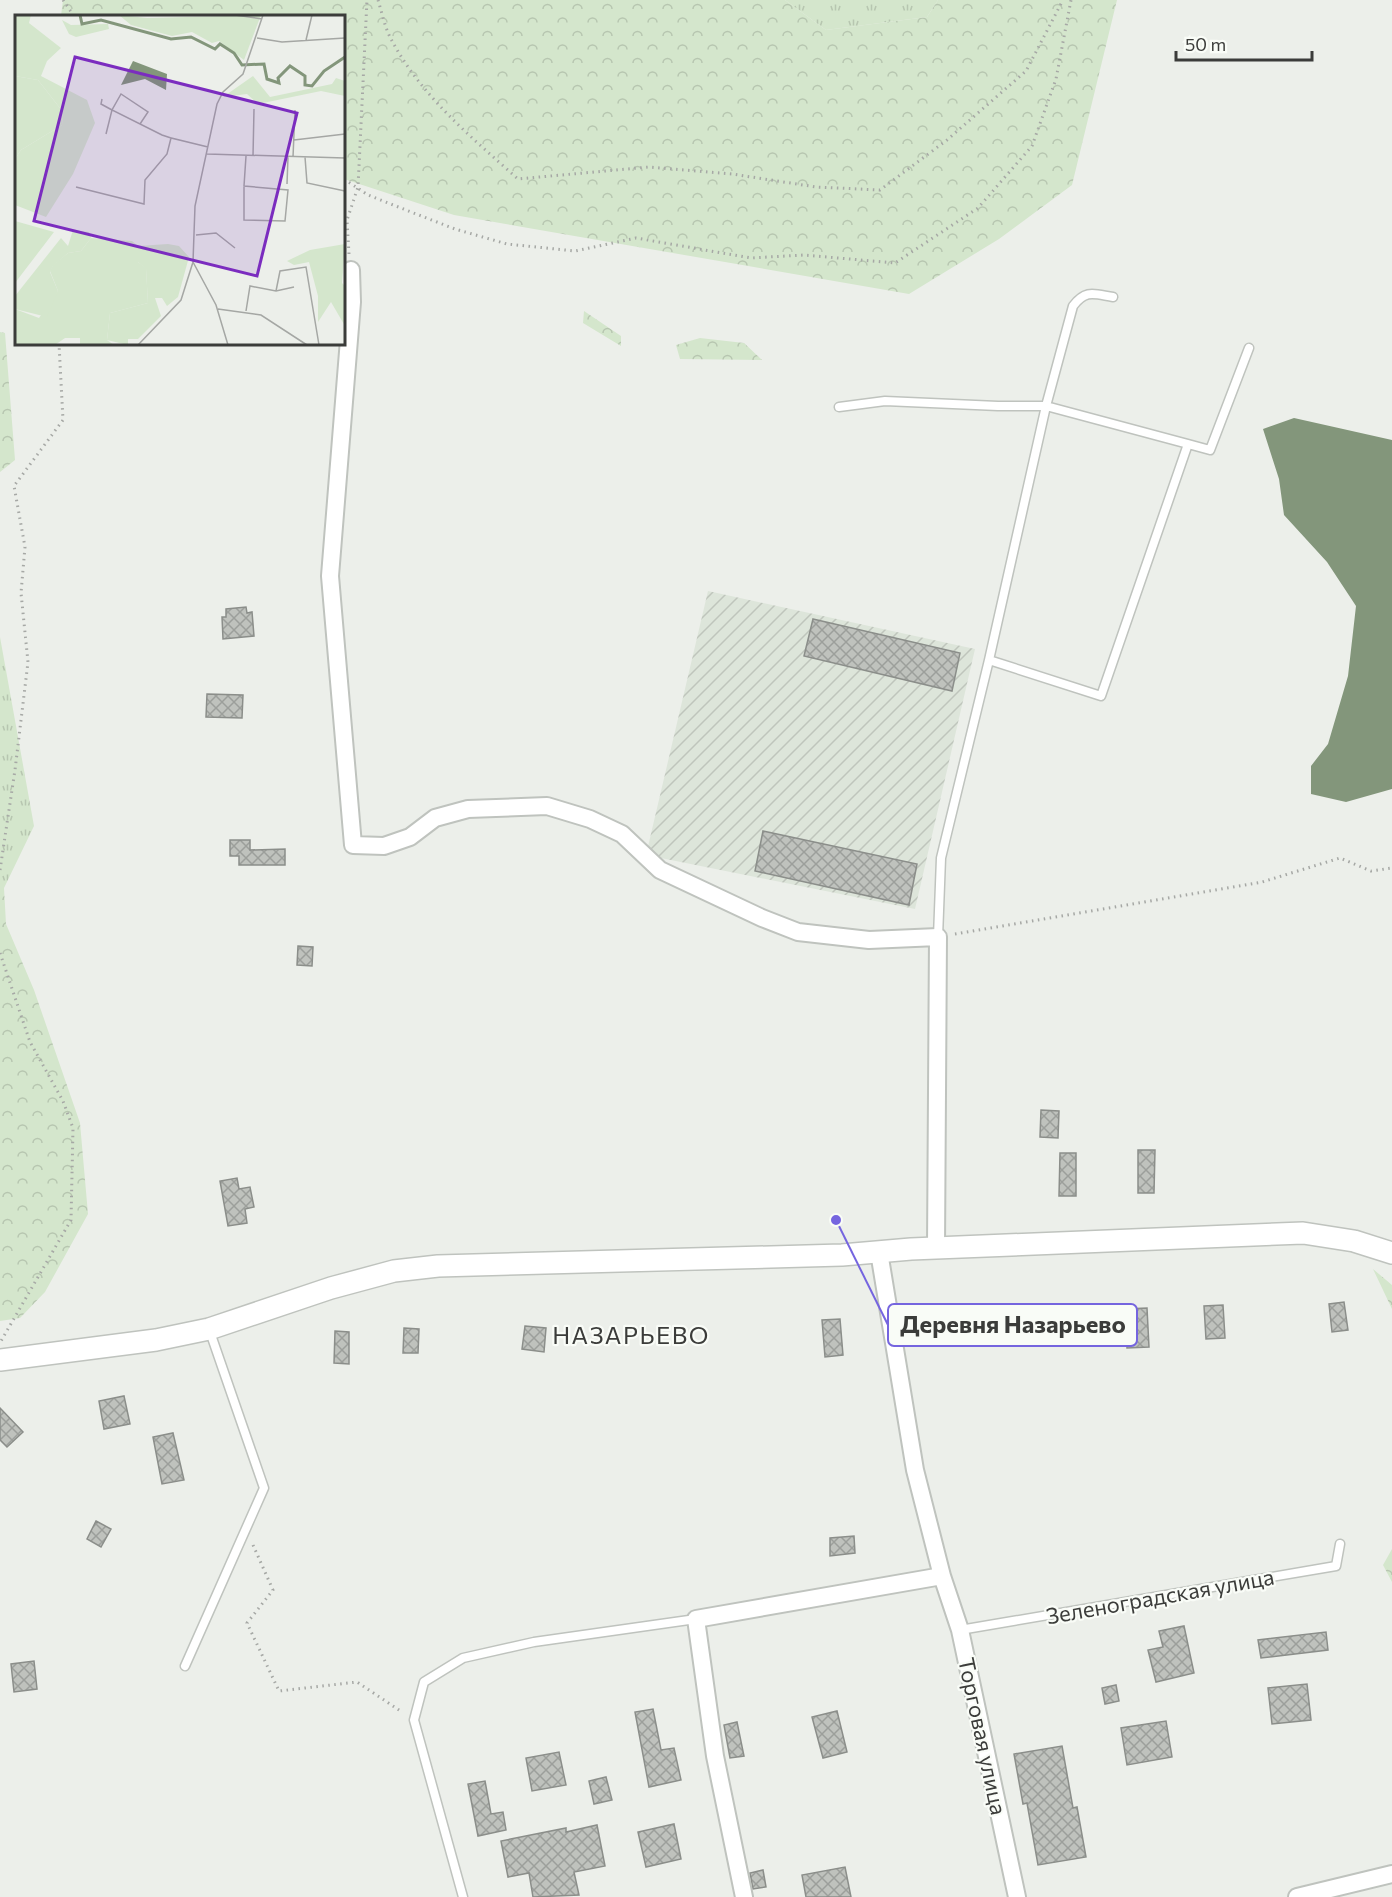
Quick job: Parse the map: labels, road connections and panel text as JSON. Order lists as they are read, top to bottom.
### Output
{
  "streets": {
    "street": ["Торговая улица"],
    "lane": ["Зеленоградская улица"]
  },
  "crossings": [
    ["Зеленоградская улица", "Торговая улица"]
  ],
  "districts": ["НАЗАРЬЕВО"],
  "places": ["Деревня Назарьево"],
  "scale_bar": "50 m"
}
